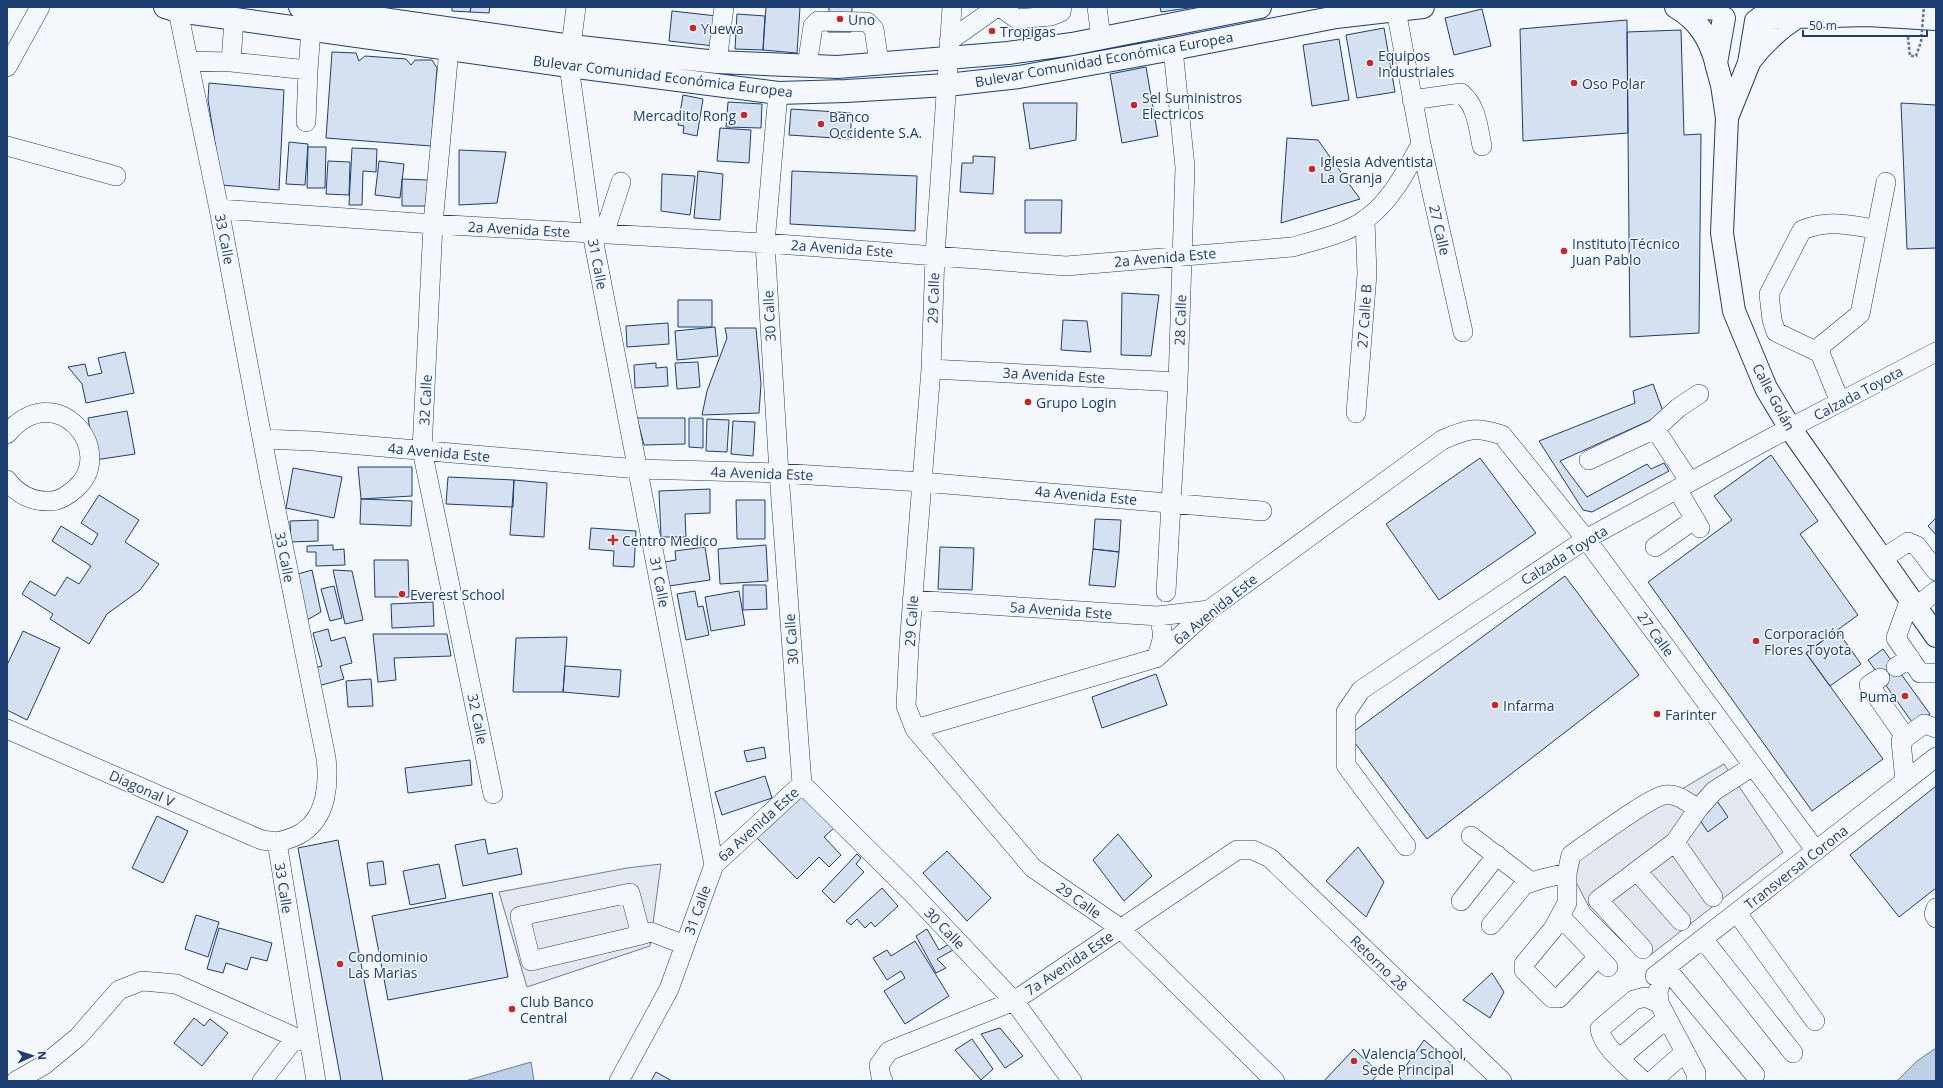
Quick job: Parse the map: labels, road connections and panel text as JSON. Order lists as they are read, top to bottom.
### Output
{
  "streets": {
    "main road": ["Bulevar Comunidad Económica Europea", "Calle Golán"],
    "street": [
      "2a Avenida Este",
      "27 Calle",
      "33 Calle",
      "31 Calle",
      "29 Calle",
      "30 Calle",
      "27 Calle B",
      "28 Calle",
      "3a Avenida Este",
      "Calzada Toyota",
      "32 Calle",
      "4a Avenida Este",
      "6a Avenida Este",
      "5a Avenida Este",
      "Diagonal V",
      "Transversal Corona",
      "7a Avenida Este",
      "Retorno 28"
    ]
  },
  "crossings": [
    ["Bulevar Comunidad Económica Europea", "27 Calle"],
    ["Bulevar Comunidad Económica Europea", "33 Calle"],
    ["Bulevar Comunidad Económica Europea", "31 Calle"],
    ["Bulevar Comunidad Económica Europea", "29 Calle"],
    ["Bulevar Comunidad Económica Europea", "30 Calle"],
    ["Bulevar Comunidad Económica Europea", "28 Calle"],
    ["Bulevar Comunidad Económica Europea", "32 Calle"],
    ["2a Avenida Este", "27 Calle"],
    ["2a Avenida Este", "33 Calle"],
    ["2a Avenida Este", "31 Calle"],
    ["2a Avenida Este", "29 Calle"],
    ["2a Avenida Este", "30 Calle"],
    ["2a Avenida Este", "27 Calle B"],
    ["2a Avenida Este", "28 Calle"],
    ["2a Avenida Este", "32 Calle"],
    ["27 Calle", "Calzada Toyota"],
    ["27 Calle", "6a Avenida Este"],
    ["27 Calle", "Transversal Corona"],
    ["33 Calle", "4a Avenida Este"],
    ["33 Calle", "Diagonal V"],
    ["31 Calle", "4a Avenida Este"],
    ["31 Calle", "6a Avenida Este"],
    ["29 Calle", "3a Avenida Este"],
    ["29 Calle", "4a Avenida Este"],
    ["29 Calle", "6a Avenida Este"],
    ["29 Calle", "5a Avenida Este"],
    ["29 Calle", "7a Avenida Este"],
    ["30 Calle", "4a Avenida Este"],
    ["30 Calle", "6a Avenida Este"],
    ["30 Calle", "7a Avenida Este"],
    ["28 Calle", "3a Avenida Este"],
    ["28 Calle", "4a Avenida Este"],
    ["Calzada Toyota", "Calle Golán"],
    ["32 Calle", "4a Avenida Este"],
    ["6a Avenida Este", "5a Avenida Este"],
    ["7a Avenida Este", "Retorno 28"]
  ],
  "places": {
    "other": [
      "Uno",
      "Yuewa",
      "Tropigas",
      "Equipos Industriales",
      "Oso Polar",
      "Sel Suministros Electricos",
      "Mercadito Rong",
      "Banco Occidente S.A.",
      "Iglesia Adventista La Granja",
      "Instituto Técnico Juan Pablo",
      "Grupo Login",
      "Everest School",
      "Corporación Flores Toyota",
      "Puma",
      "Infarma",
      "Farinter",
      "Condominio Las Marias",
      "Club Banco Central",
      "Valencia School, Sede Principal"
    ],
    "health": ["Centro Medico"]
  },
  "scale_bar": "50 m",
  "north": "right"
}
